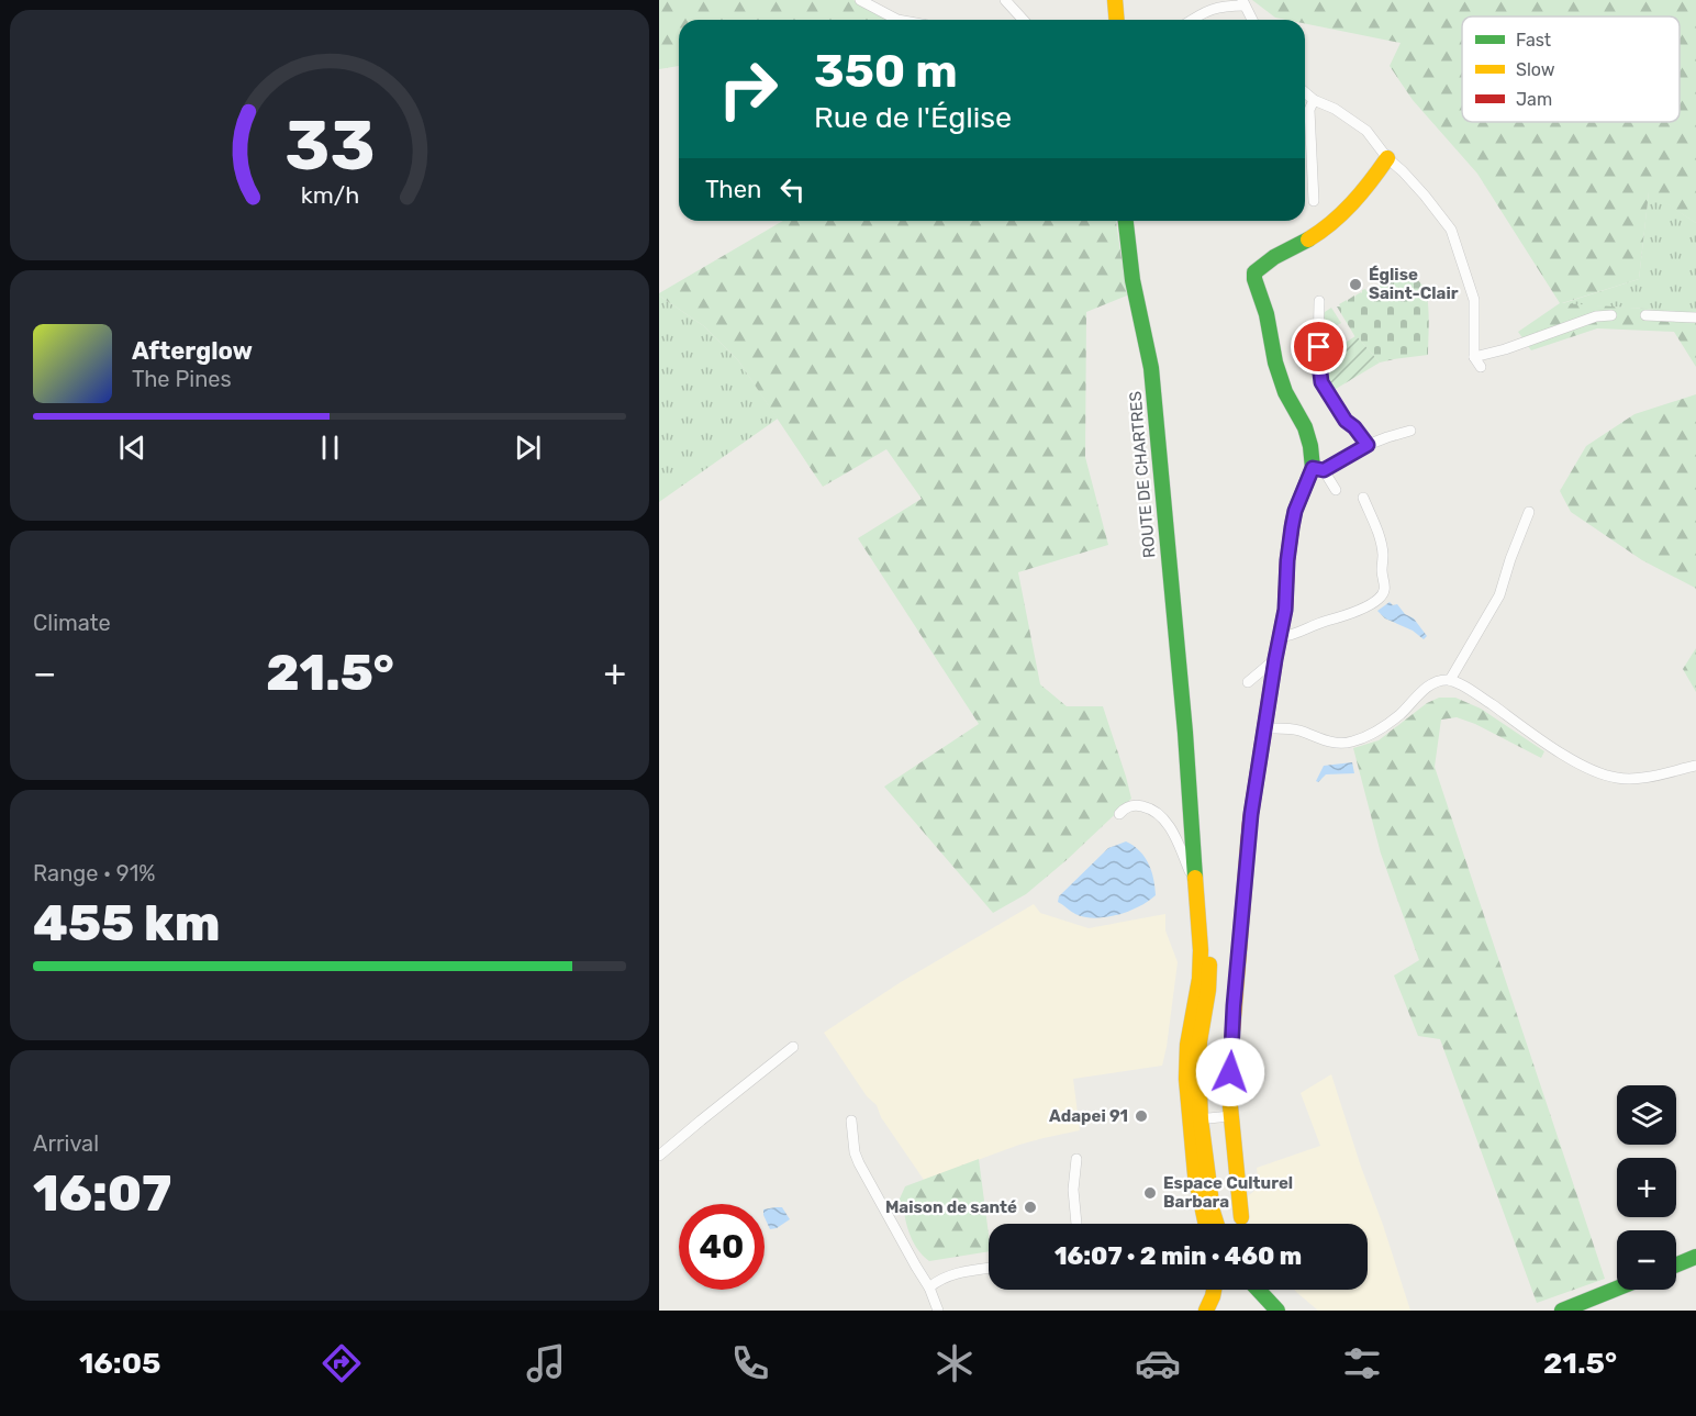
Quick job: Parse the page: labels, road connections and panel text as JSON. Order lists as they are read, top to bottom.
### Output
{
  "streets": {
    "main road": ["ROUTE DE CHARTRES"]
  },
  "places": [
    "Église Saint-Clair",
    "Adapei 91",
    "Espace Culturel Barbara",
    "Maison de santé"
  ],
  "legend": ["Fast", "Slow", "Jam"],
  "page": {
    "turn": ["350 m", "Rue de l'Église"],
    "then": "Then",
    "song": ["Afterglow", "The Pines"],
    "tile": [
      "Climate",
      ["Range · 91%", "455 km"],
      ["Arrival", "16:07"]
    ],
    "heat": ["−", "21.5°", "+"],
    "map_buttons": ["+", "−"],
    "limit": "40",
    "trip": "16:07 · 2 min · 460 m",
    "tabs": ["16:05", "21.5°"],
    "gauge": ["33", "km/h"]
  }
}
